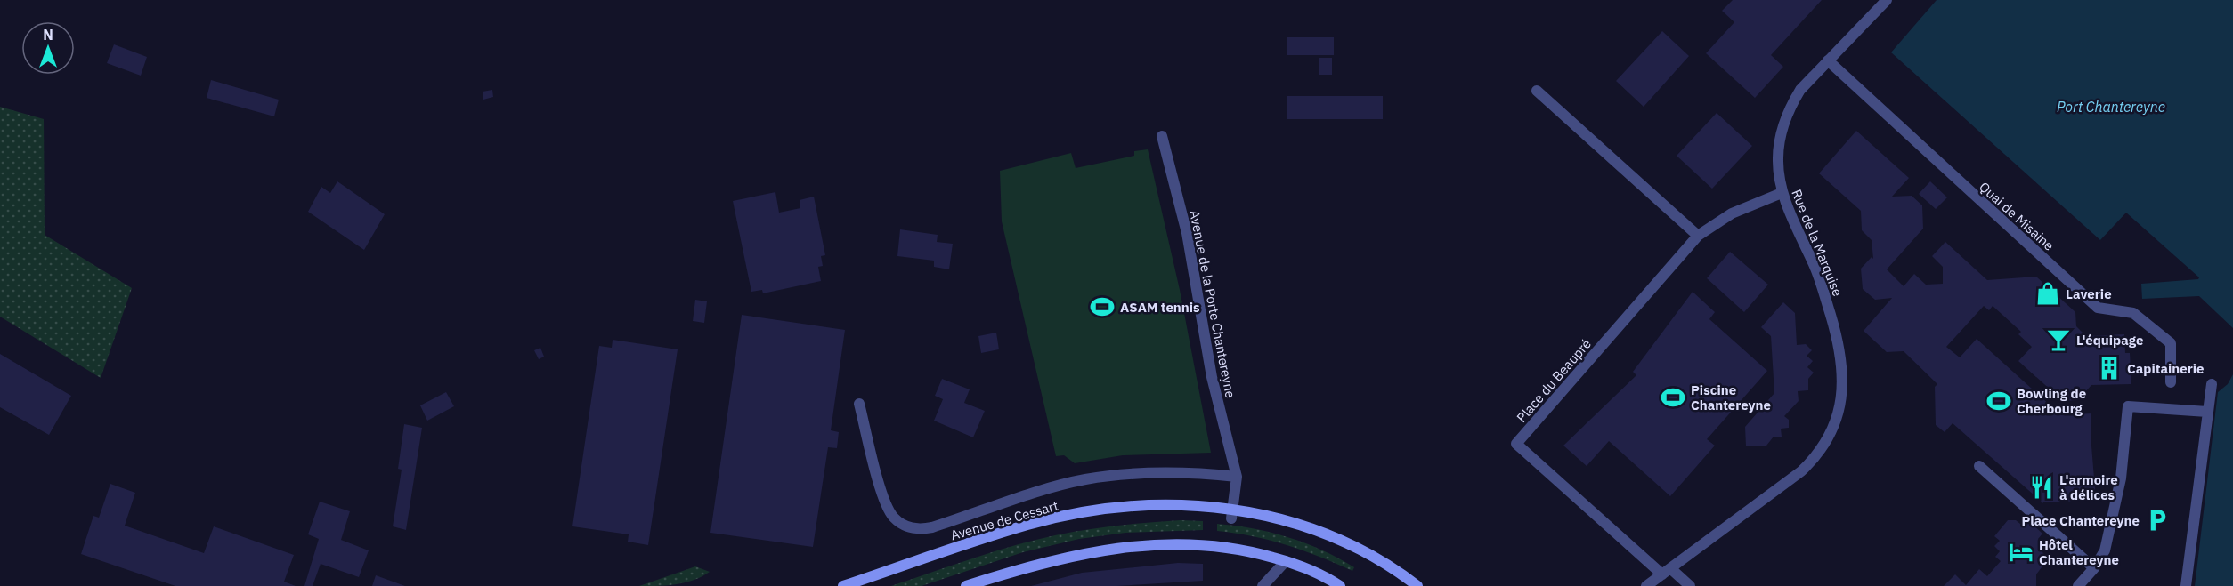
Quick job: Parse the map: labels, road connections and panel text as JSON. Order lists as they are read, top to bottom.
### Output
{
  "streets": {
    "main road": ["Avenue de Cessart"],
    "street": [
      "Quai de Misaine",
      "Rue de la Marquise",
      "Avenue de la Porte Chantereyne",
      "Place du Beaupré"
    ]
  },
  "crossings": [
    ["Quai de Misaine", "Rue de la Marquise"],
    ["Rue de la Marquise", "Place du Beaupré"],
    ["Avenue de la Porte Chantereyne", "Avenue de Cessart"]
  ],
  "water": ["Port Chantereyne"],
  "places": {
    "shop": ["Laverie"],
    "sports": ["ASAM tennis", "Piscine Chantereyne", "Bowling de Cherbourg"],
    "bar": ["L'équipage"],
    "building": ["Capitainerie"],
    "restaurant": ["L'armoire à délices"],
    "parking": ["Place Chantereyne"],
    "hotel": ["Hôtel Chantereyne"]
  },
  "north": "top"
}
